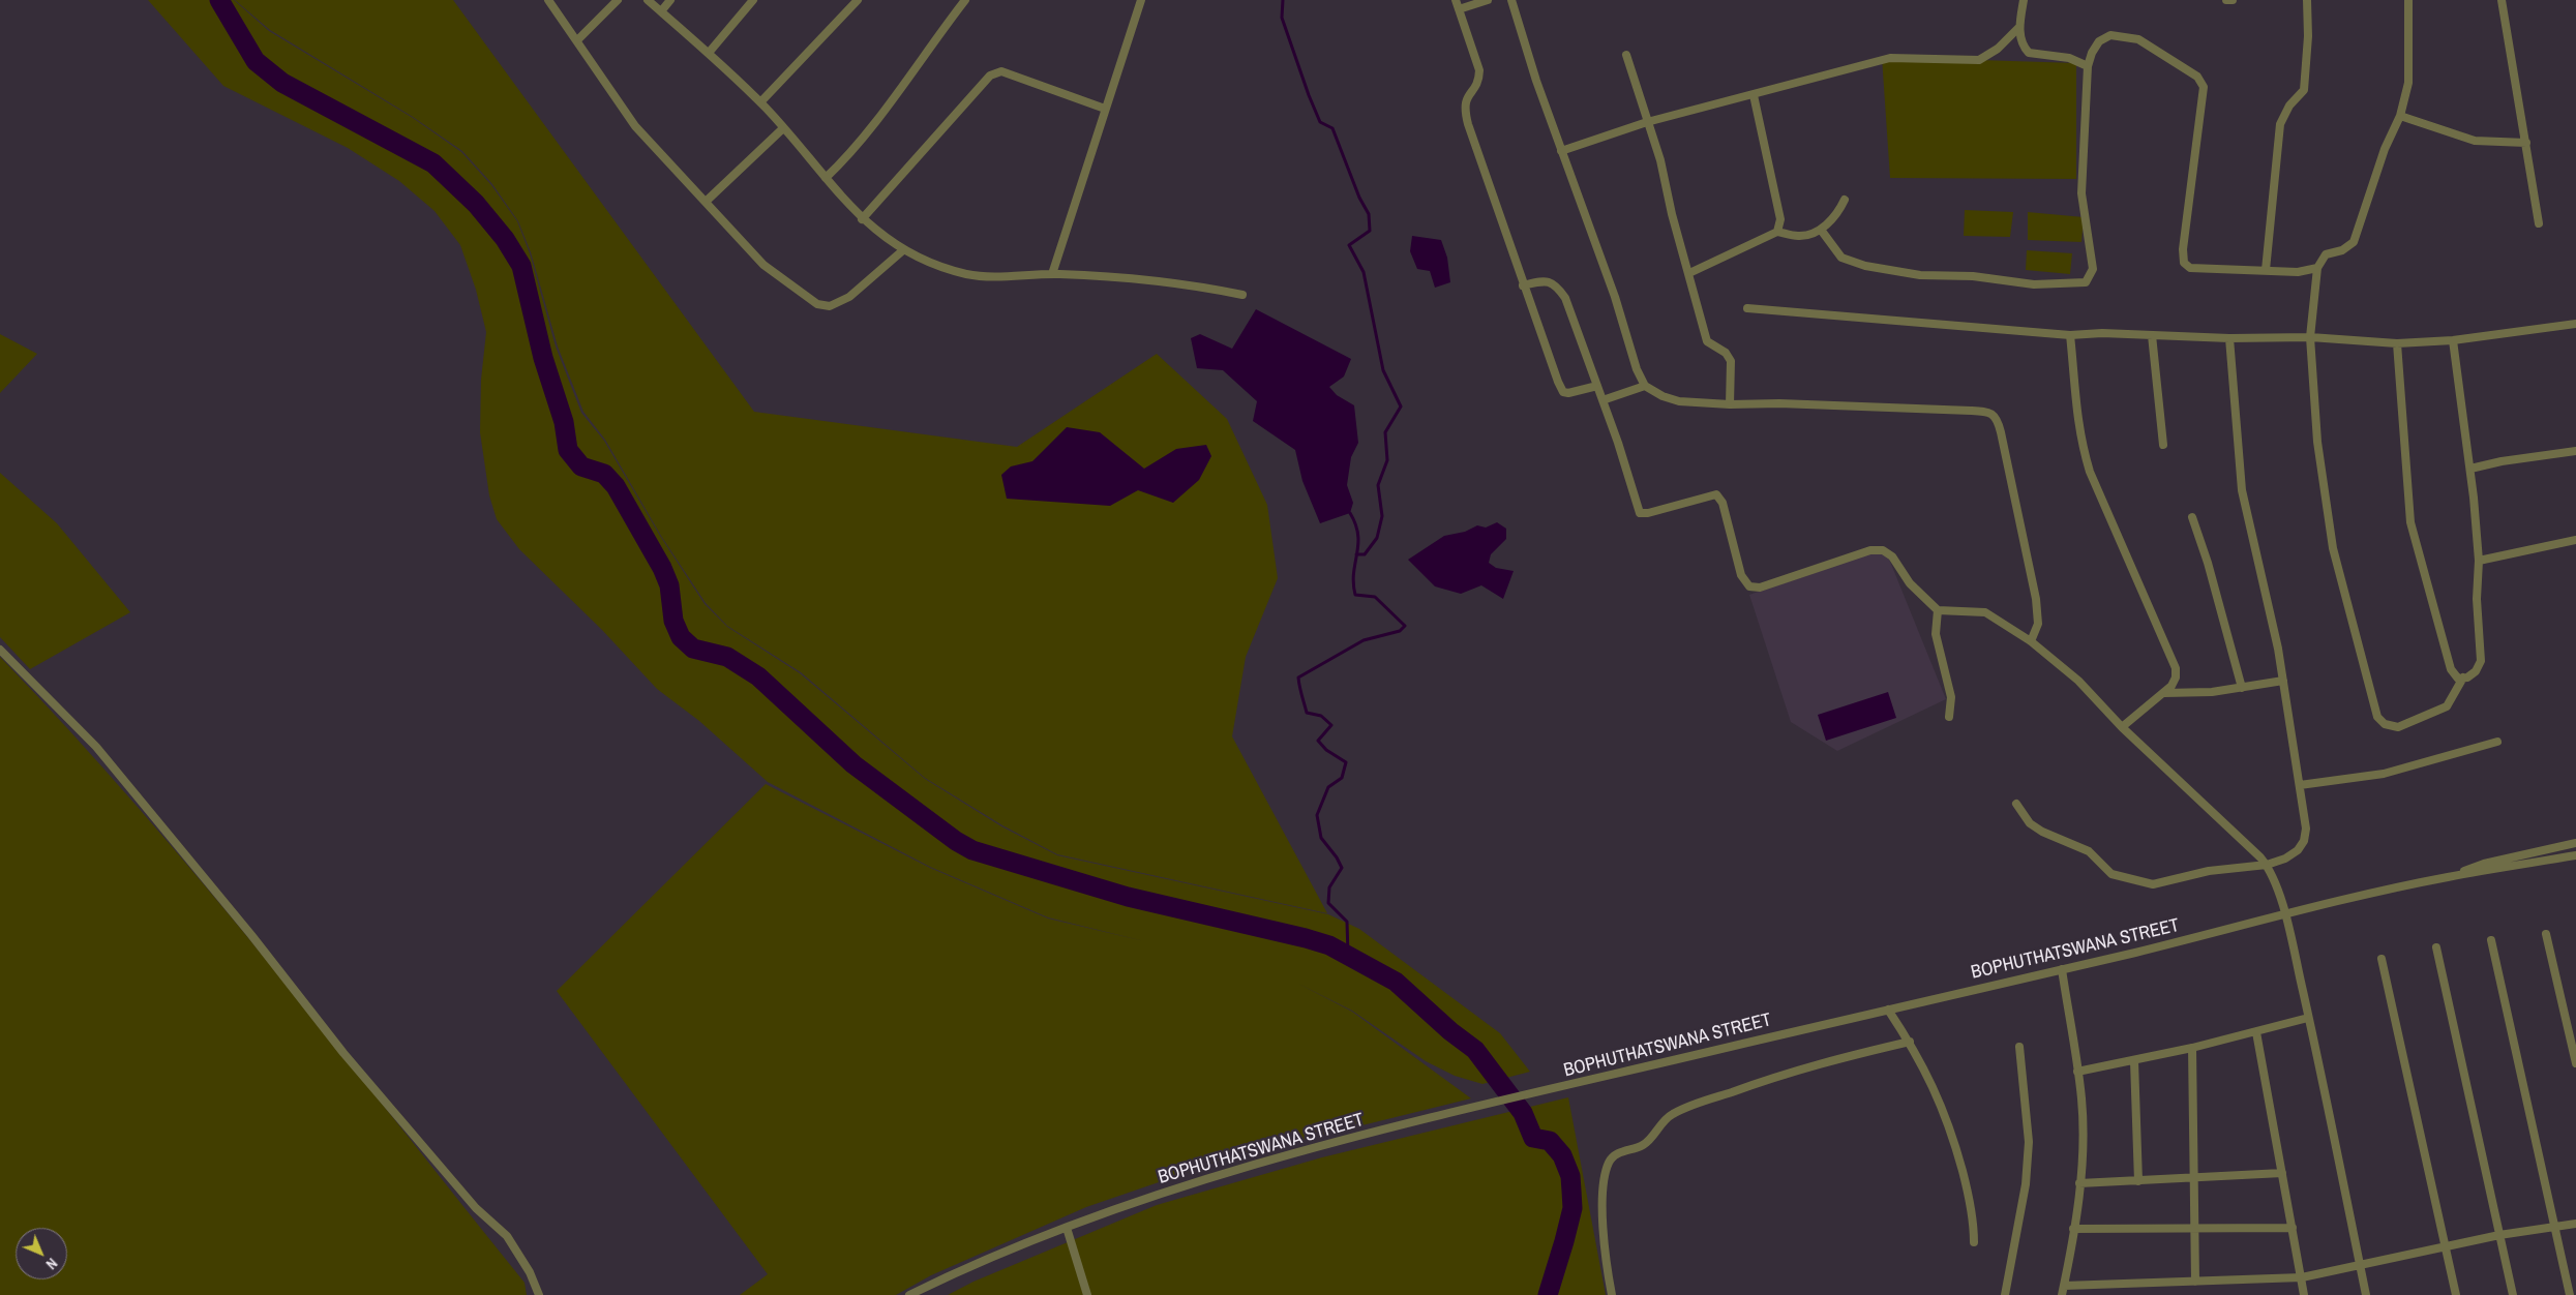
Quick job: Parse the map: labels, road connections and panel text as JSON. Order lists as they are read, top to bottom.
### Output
{
  "streets": {
    "street": ["BOPHUTHATSWANA STREET"]
  },
  "north": "bottom right"
}
